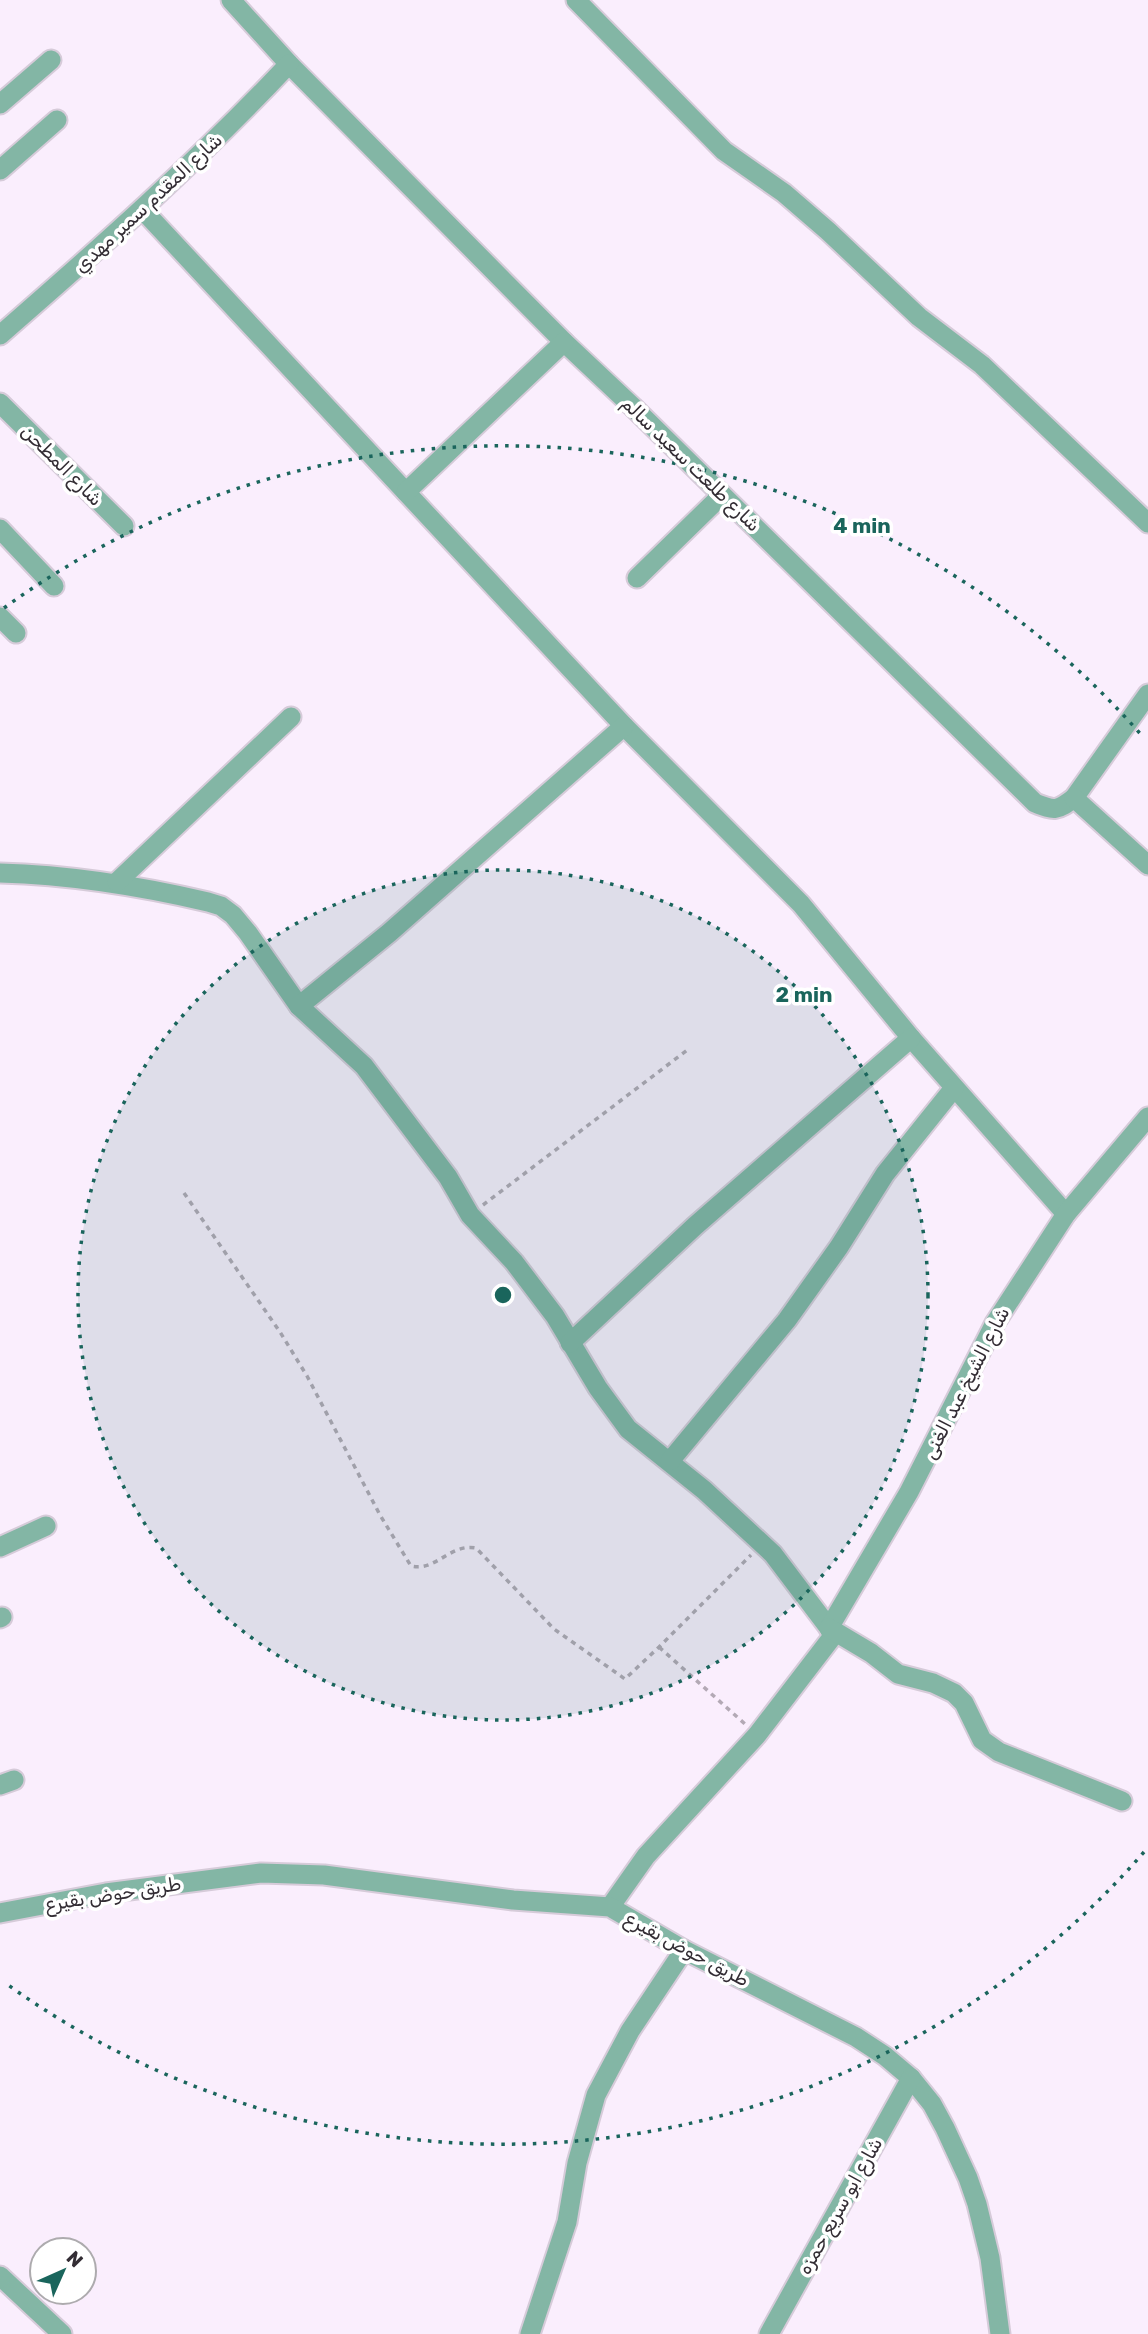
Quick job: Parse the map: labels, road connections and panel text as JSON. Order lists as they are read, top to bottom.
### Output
{
  "streets": {
    "street": [
      "شارع المقدم سمير مهدي",
      "شارع طلعت سعيد سالم",
      "شارع المطحن",
      "شارع الشيخ عبد الغنى",
      "طريق حوض بقيرع",
      "شارع ابو سريع حمزه"
    ]
  },
  "crossings": [
    ["شارع المقدم سمير مهدي", "شارع طلعت سعيد سالم"],
    ["طريق حوض بقيرع", "شارع ابو سريع حمزه"]
  ],
  "north": "top right",
  "rings": ["4 min", "2 min"]
}
